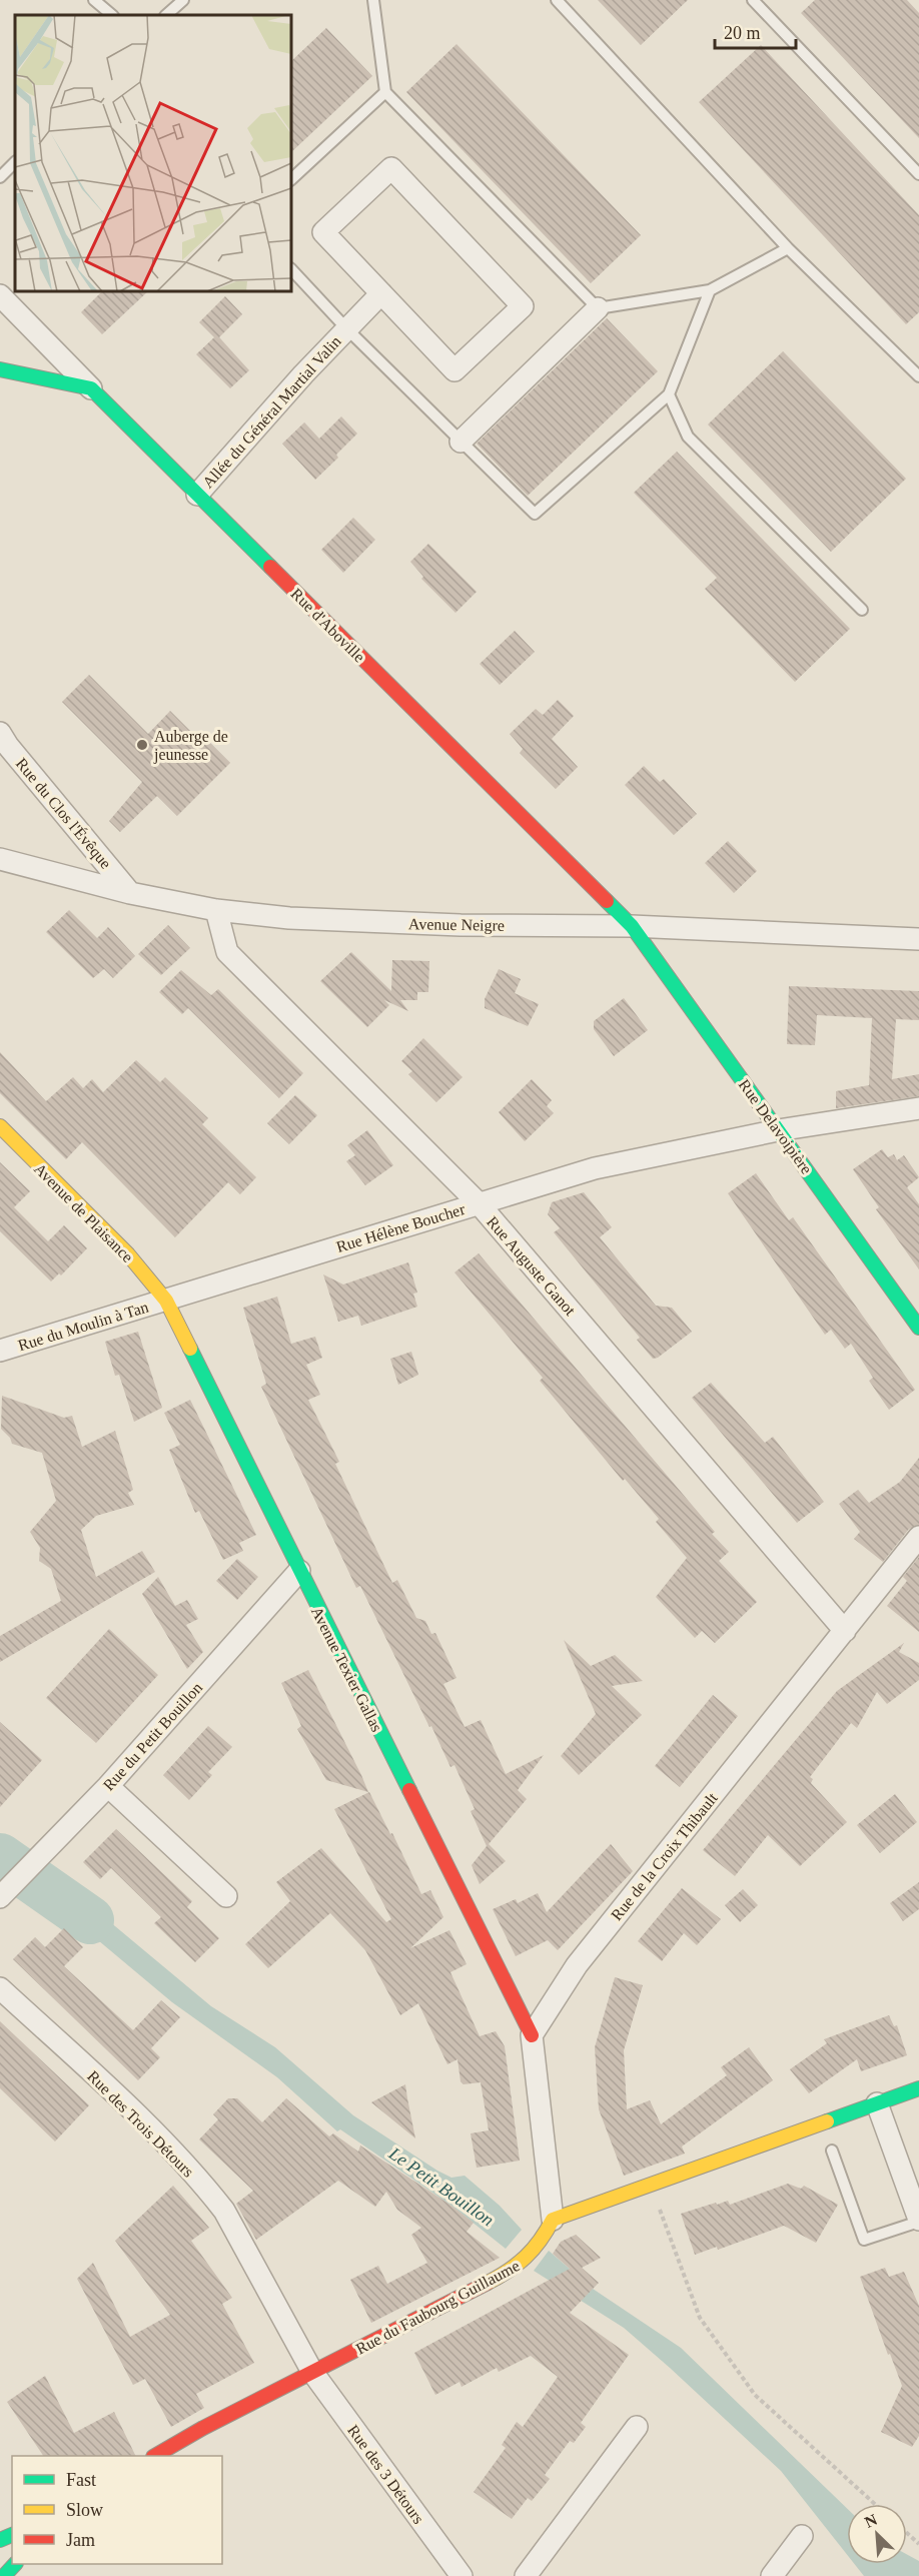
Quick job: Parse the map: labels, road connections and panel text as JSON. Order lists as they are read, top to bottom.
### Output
{
  "streets": {
    "street": [
      "Allée du Général Martial Valin",
      "Rue d'Aboville",
      "Rue du Clos l'Évêque",
      "Avenue Neigre",
      "Rue Delavoipière",
      "Avenue de Plaisance",
      "Rue Hélène Boucher",
      "Rue Auguste Ganot",
      "Rue du Moulin à Tan",
      "Avenue Texier Gallas",
      "Rue du Petit Bouillon",
      "Rue de la Croix Thibault",
      "Rue des Trois Détours",
      "Rue du Faubourg Guillaume",
      "Rue des 3 Détours"
    ]
  },
  "crossings": [
    ["Allée du Général Martial Valin", "Rue d'Aboville"],
    ["Rue d'Aboville", "Avenue Neigre"],
    ["Rue d'Aboville", "Rue Delavoipière"],
    ["Rue du Clos l'Évêque", "Avenue Neigre"],
    ["Avenue Neigre", "Rue Delavoipière"],
    ["Avenue Neigre", "Rue Auguste Ganot"],
    ["Rue Delavoipière", "Rue Hélène Boucher"],
    ["Avenue de Plaisance", "Rue Hélène Boucher"],
    ["Avenue de Plaisance", "Rue du Moulin à Tan"],
    ["Avenue de Plaisance", "Avenue Texier Gallas"],
    ["Rue Hélène Boucher", "Rue Auguste Ganot"],
    ["Rue Hélène Boucher", "Rue du Moulin à Tan"],
    ["Rue Hélène Boucher", "Avenue Texier Gallas"],
    ["Rue Auguste Ganot", "Rue de la Croix Thibault"],
    ["Rue du Moulin à Tan", "Avenue Texier Gallas"],
    ["Avenue Texier Gallas", "Rue du Petit Bouillon"],
    ["Avenue Texier Gallas", "Rue de la Croix Thibault"],
    ["Rue des Trois Détours", "Rue du Faubourg Guillaume"],
    ["Rue des Trois Détours", "Rue des 3 Détours"],
    ["Rue du Faubourg Guillaume", "Rue des 3 Détours"]
  ],
  "water": ["Le Petit Bouillon"],
  "places": ["Auberge de jeunesse"],
  "legend": ["Fast", "Slow", "Jam"],
  "scale_bar": "20 m",
  "north": "top left"
}
